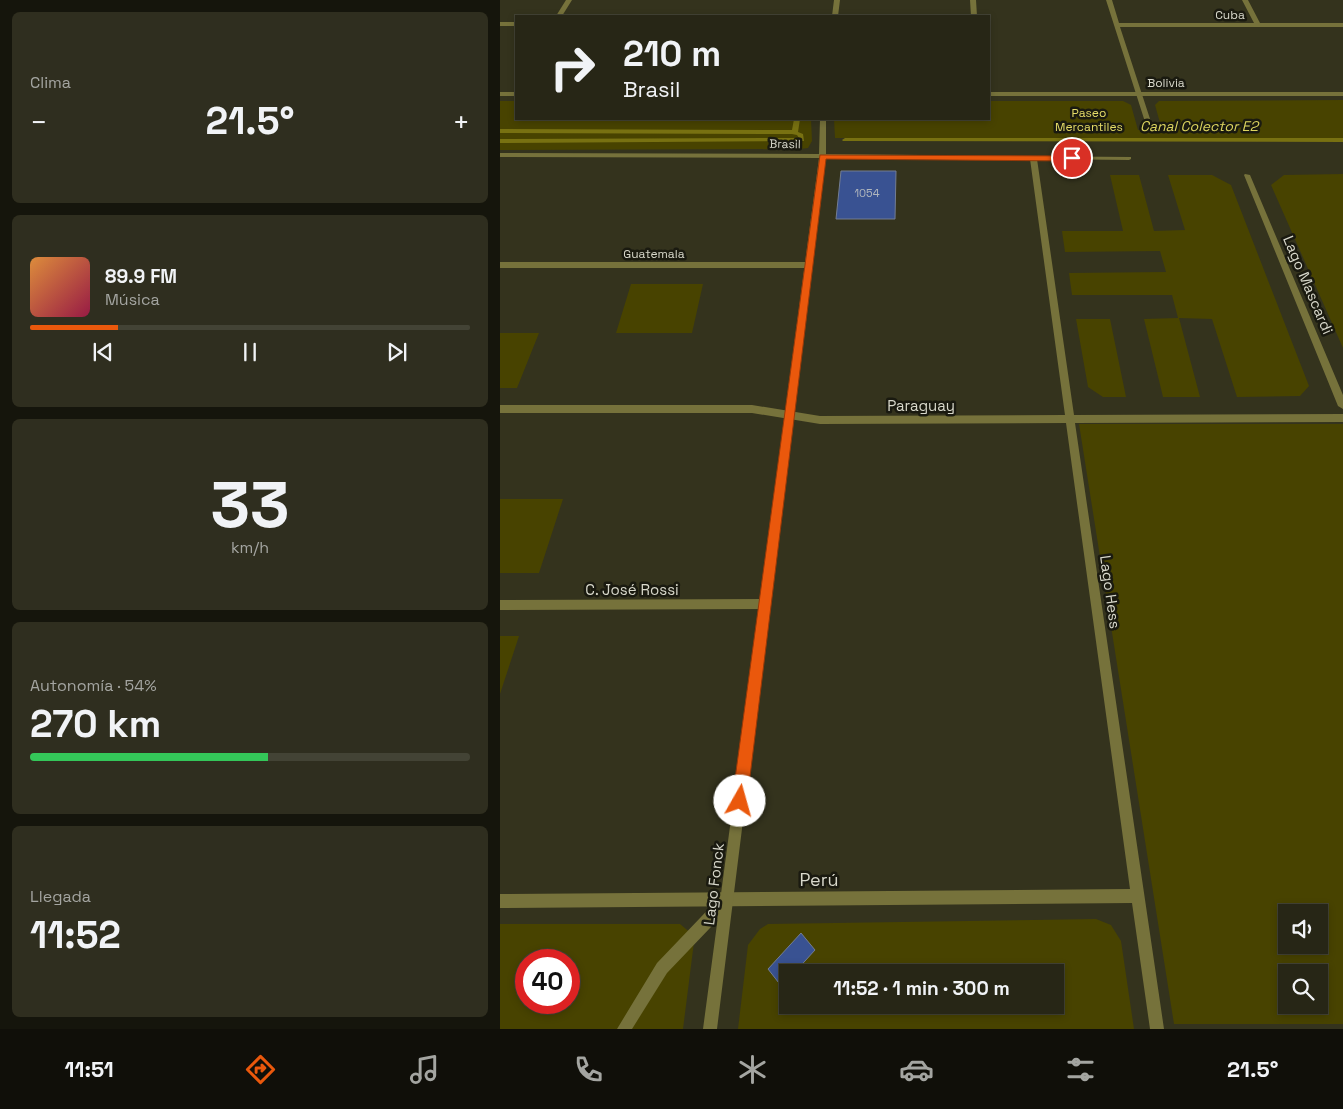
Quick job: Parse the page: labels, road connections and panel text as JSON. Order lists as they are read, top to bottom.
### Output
{
  "streets": {
    "street": [
      "Cuba",
      "Bolivia",
      "Brasil",
      "Guatemala",
      "Lago Mascardi",
      "Paraguay",
      "C. José Rossi",
      "Lago Hess",
      "Perú",
      "Lago Fonck"
    ]
  },
  "crossings": [
    ["Brasil", "Lago Hess"],
    ["Brasil", "Lago Fonck"],
    ["Guatemala", "Lago Fonck"],
    ["Paraguay", "Lago Hess"],
    ["Paraguay", "Lago Fonck"],
    ["C. José Rossi", "Lago Fonck"],
    ["Lago Hess", "Perú"],
    ["Perú", "Lago Fonck"]
  ],
  "water": ["Canal Colector E2"],
  "parks": ["Paseo Mercantiles"],
  "house_numbers": ["1054"],
  "page": {
    "tile": [
      "Clima",
      ["33", "km/h"],
      ["Autonomía · 54%", "270 km"],
      ["Llegada", "11:52"]
    ],
    "turn": ["210 m", "Brasil"],
    "heat": ["−", "21.5°", "+"],
    "song": ["89.9 FM", "Música"],
    "limit": "40",
    "trip": "11:52 · 1 min · 300 m",
    "tabs": ["11:51", "21.5°"]
  }
}
